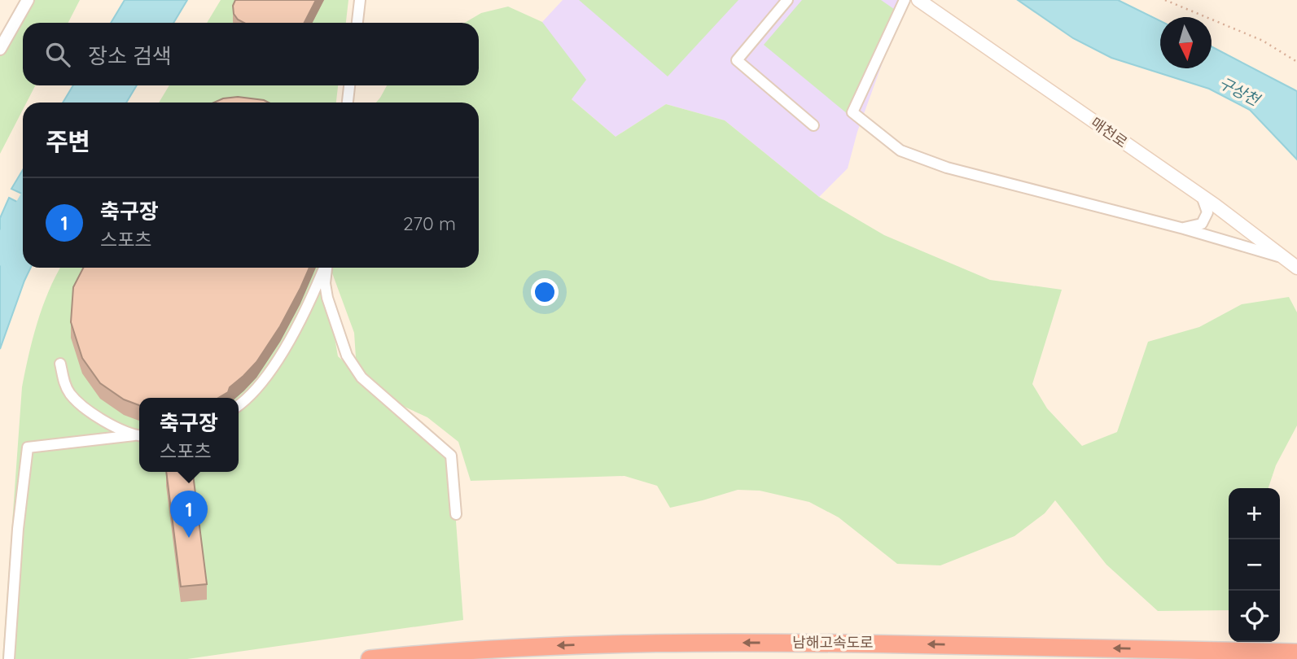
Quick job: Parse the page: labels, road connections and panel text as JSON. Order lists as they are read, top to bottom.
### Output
{
  "streets": {
    "highway": ["남해고속도로"],
    "main road": ["매천로"]
  },
  "one_way": ["남해고속도로"],
  "water": ["구상천"],
  "north": "bottom",
  "page": {
    "search": "장소 검색",
    "heading": "주변",
    "list": [
      {
        "mark": "1",
        "name": "축구장",
        "note": "스포츠",
        "value": "270 m"
      }
    ],
    "popup": ["축구장", "스포츠"],
    "map_buttons": ["+", "−"],
    "pins": "1"
  }
}
